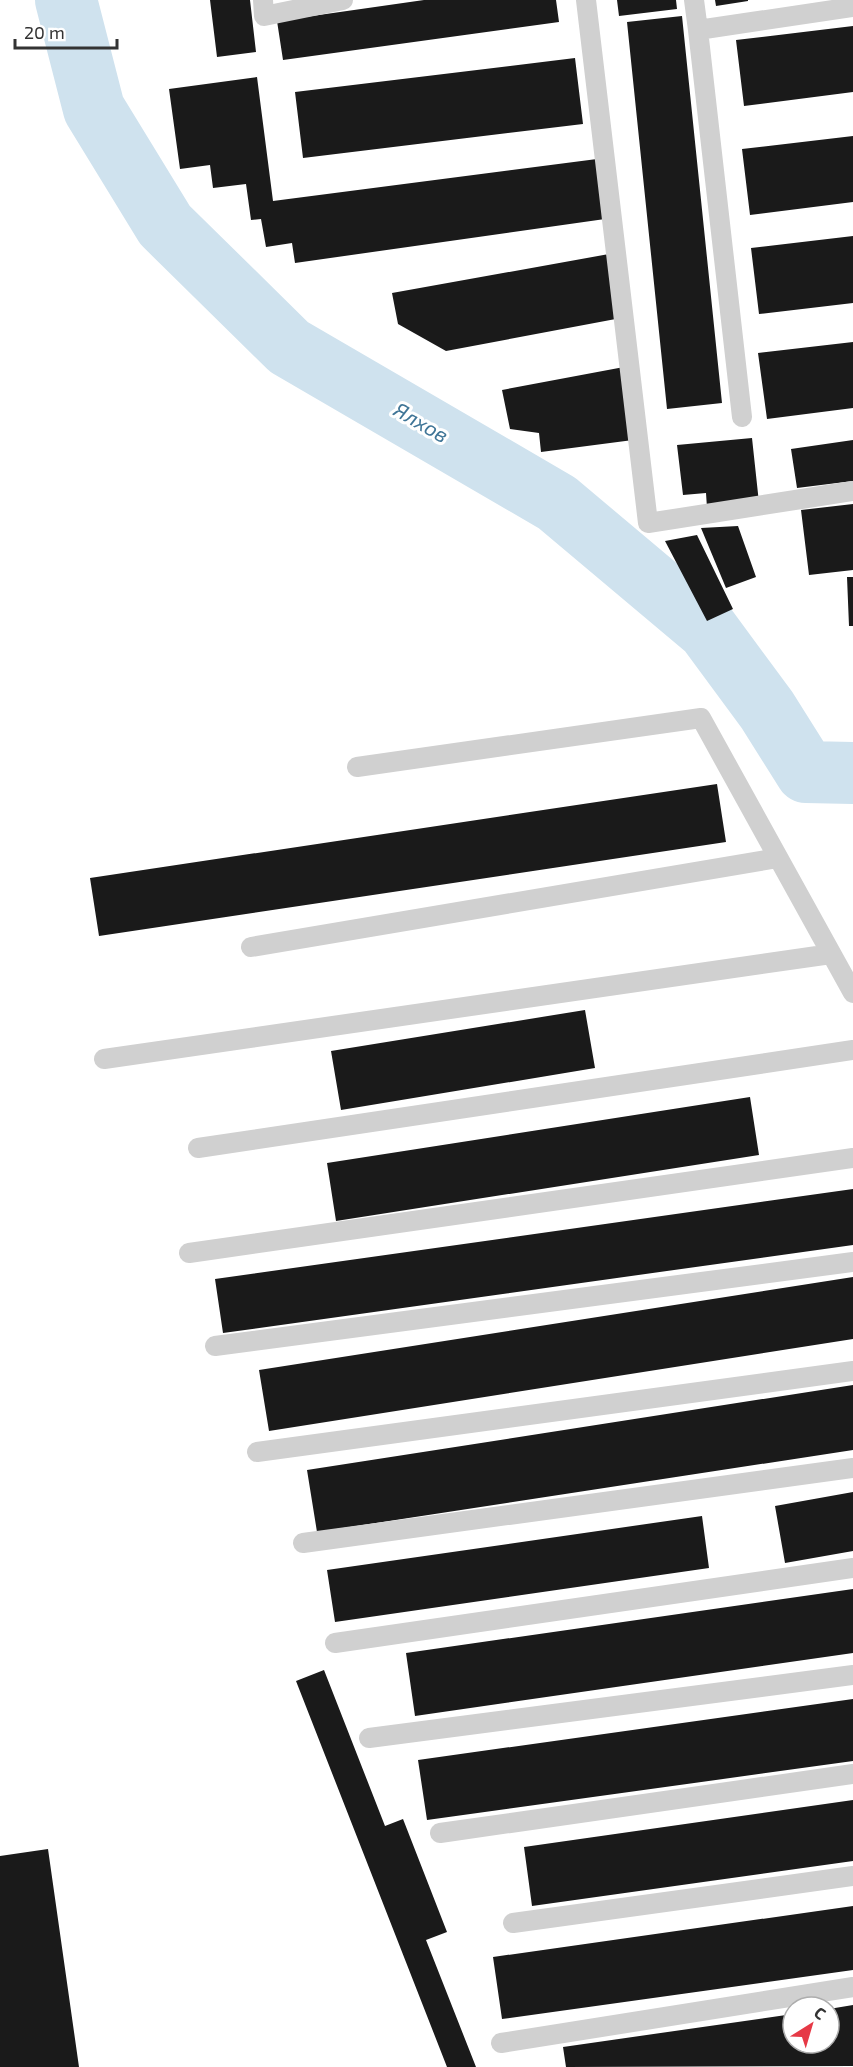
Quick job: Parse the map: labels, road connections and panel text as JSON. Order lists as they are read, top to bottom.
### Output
{
  "water": ["Ялхов"],
  "scale_bar": "20 m",
  "north": "top right"
}
